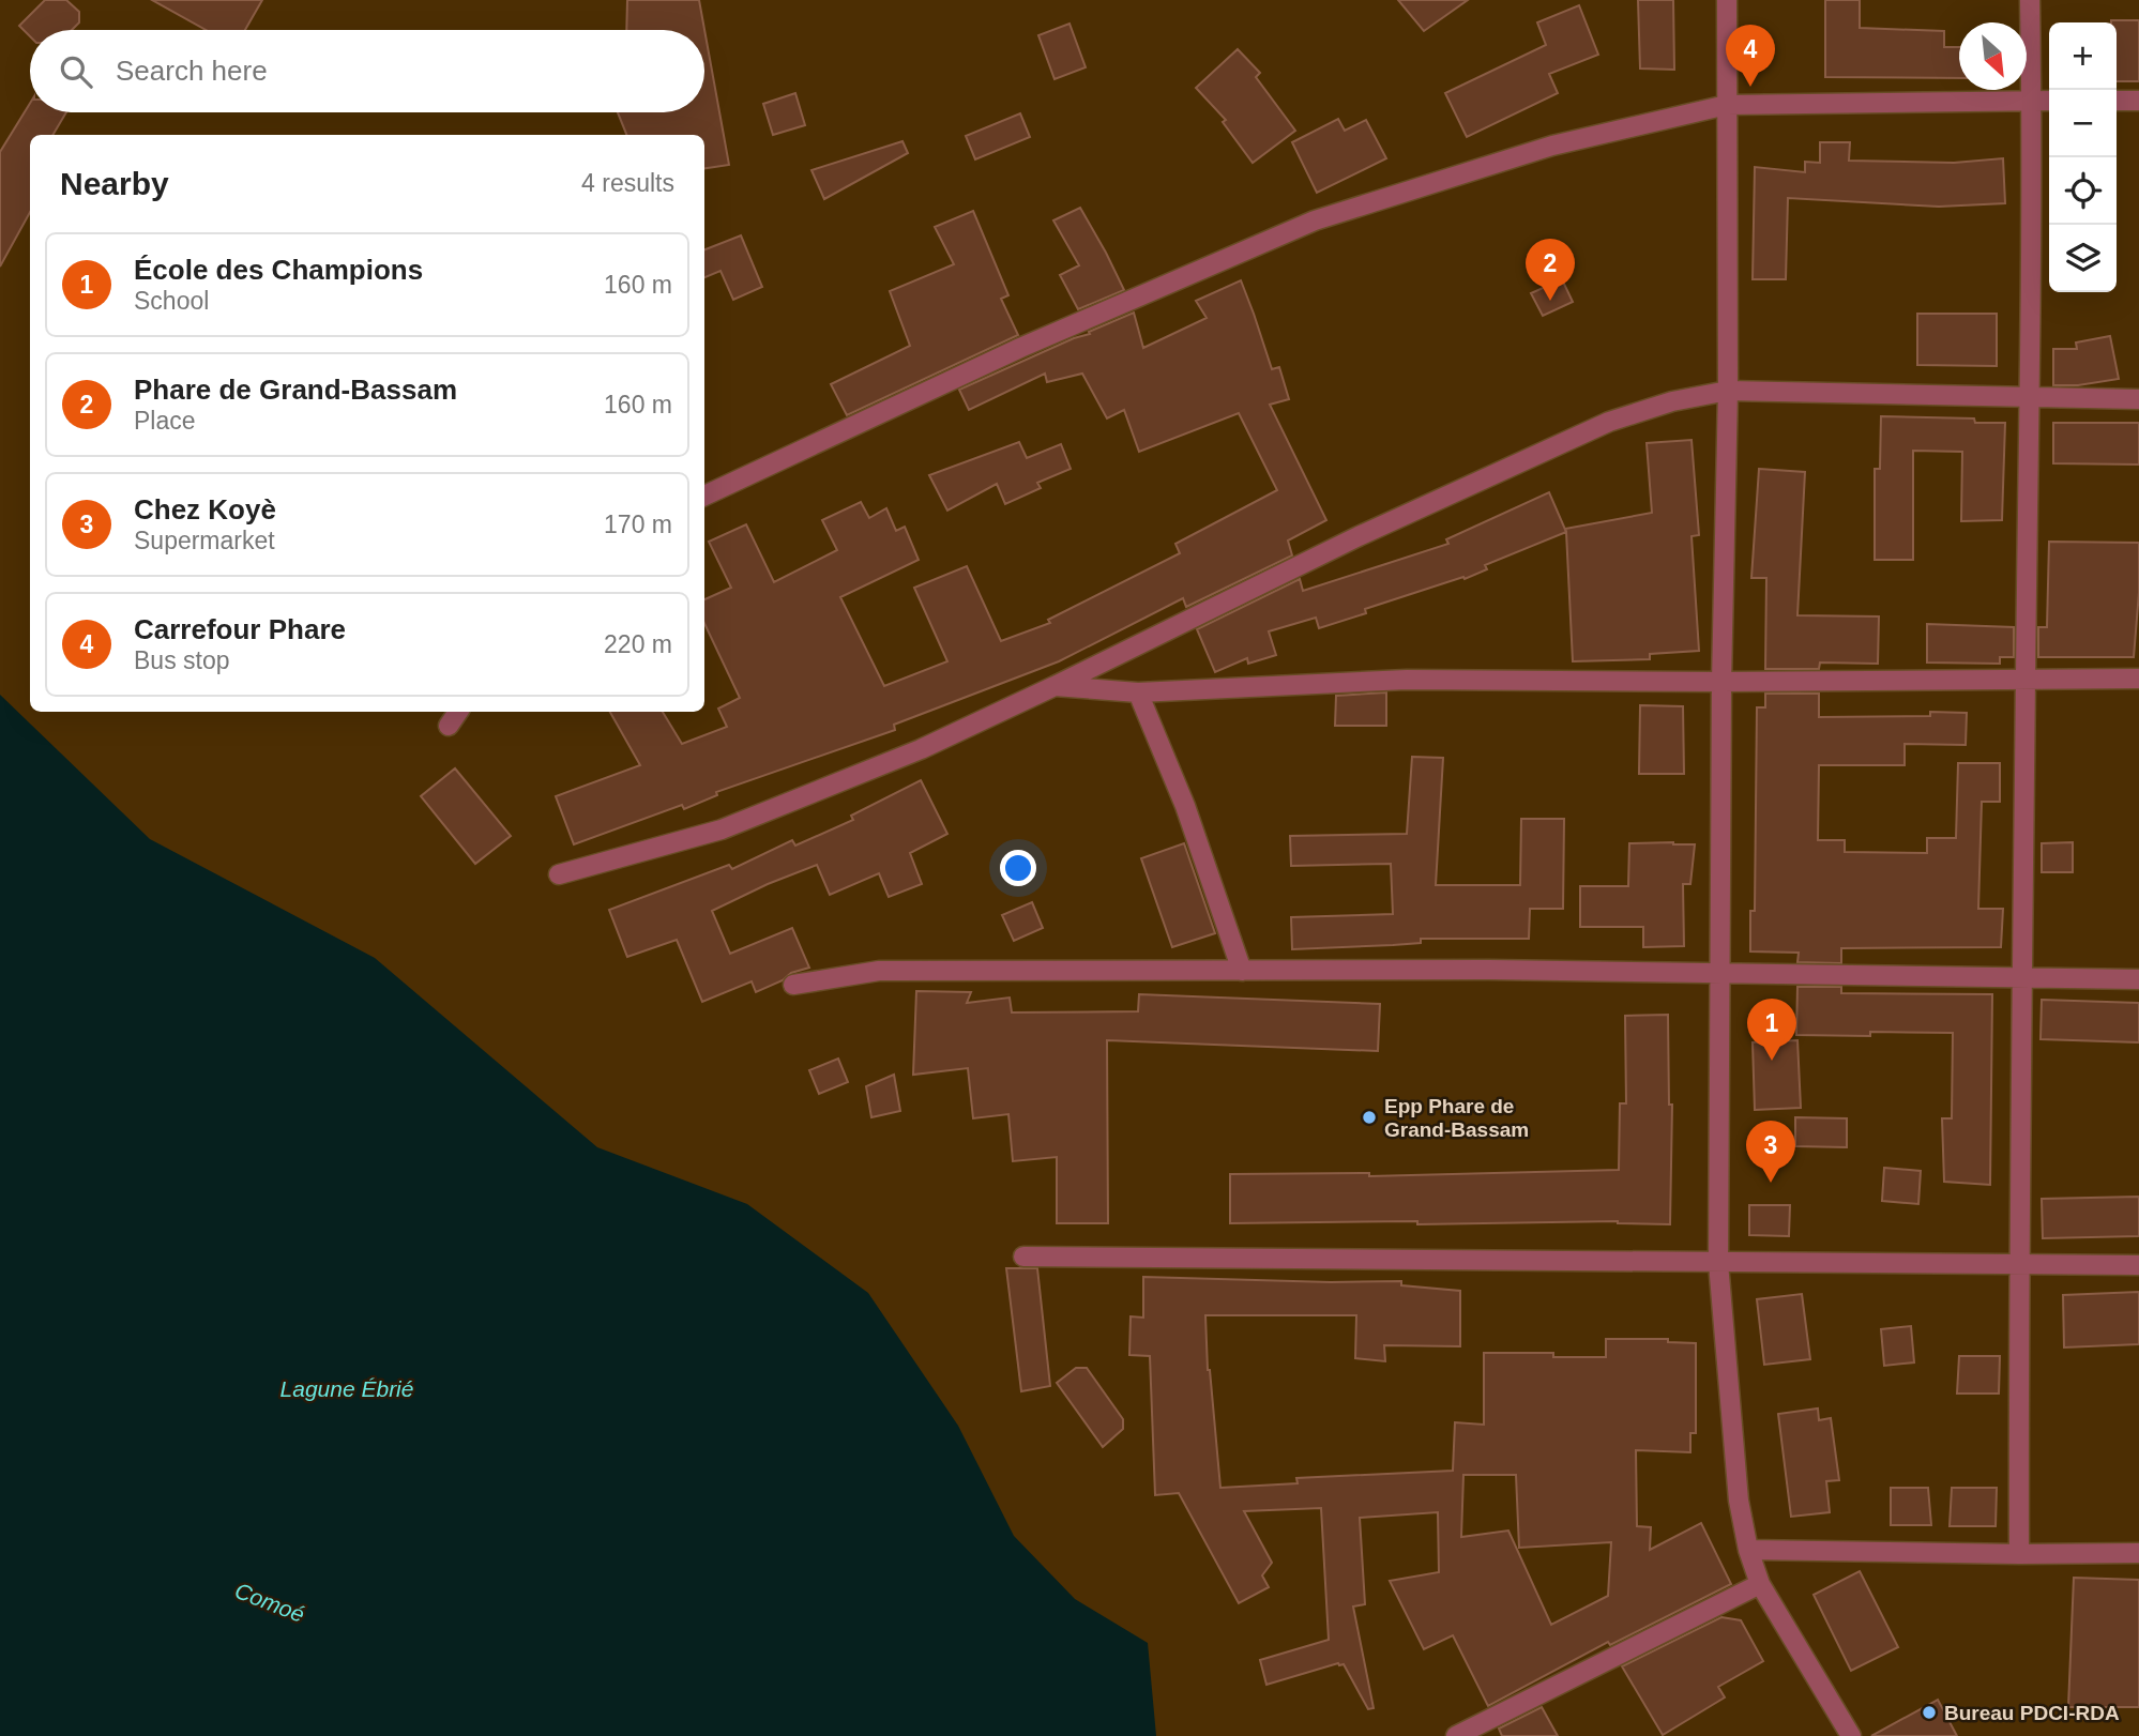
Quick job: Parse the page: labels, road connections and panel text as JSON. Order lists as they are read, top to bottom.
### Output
{
  "water": ["Lagune Ébrié", "Comoé"],
  "places": ["Epp Phare de Grand-Bassam", "Bureau PDCI-RDA"],
  "north": "bottom right",
  "page": {
    "map_buttons": ["+", "−"],
    "pins": [
      "4",
      "2",
      "1",
      "3"
    ],
    "search": "Search here",
    "heading": ["Nearby", "4 results"],
    "list": [
      {
        "mark": "1",
        "name": "École des Champions",
        "note": "School",
        "value": "160 m"
      },
      {
        "mark": "2",
        "name": "Phare de Grand-Bassam",
        "note": "Place",
        "value": "160 m"
      },
      {
        "mark": "3",
        "name": "Chez Koyè",
        "note": "Supermarket",
        "value": "170 m"
      },
      {
        "mark": "4",
        "name": "Carrefour Phare",
        "note": "Bus stop",
        "value": "220 m"
      }
    ]
  }
}
